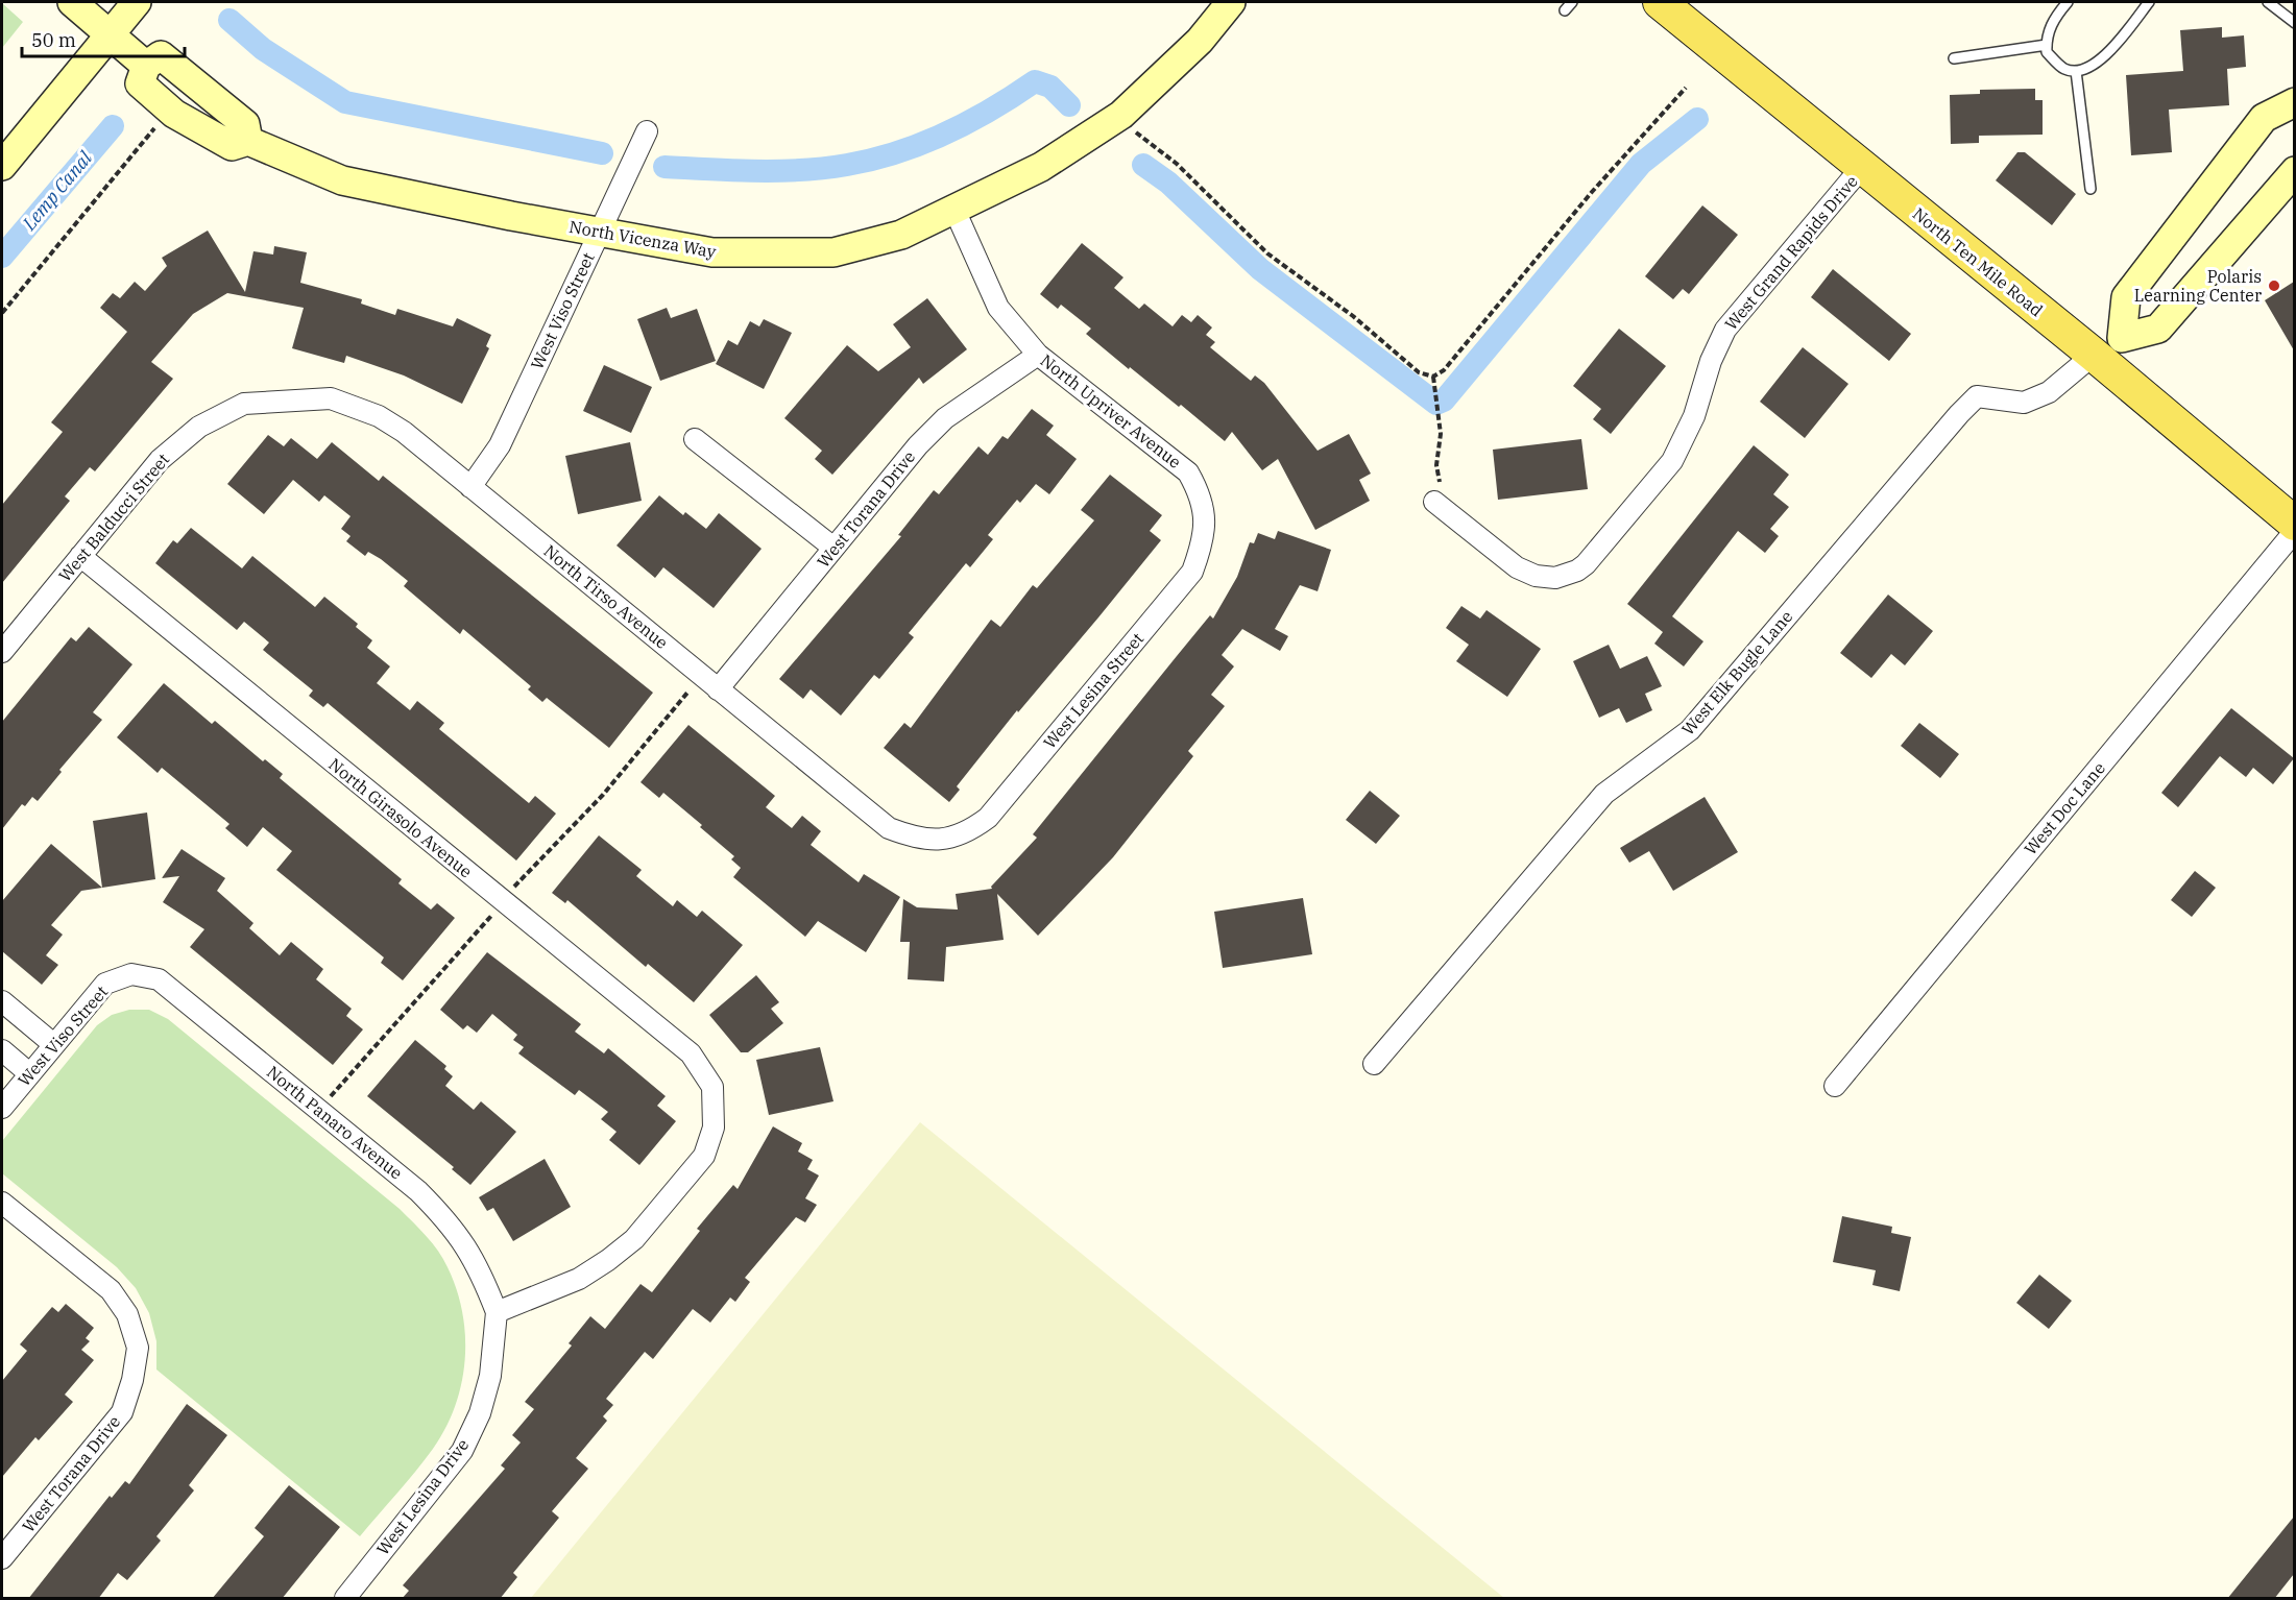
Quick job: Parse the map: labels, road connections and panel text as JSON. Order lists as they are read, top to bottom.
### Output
{
  "streets": {
    "main road": ["North Ten Mile Road"],
    "street": [
      "North Vicenza Way",
      "West Grand Rapids Drive",
      "West Viso Street",
      "North Upriver Avenue",
      "West Torana Drive",
      "West Balducci Street",
      "North Tirso Avenue",
      "West Elk Bugle Lane",
      "West Lesina Street",
      "West Doc Lane",
      "North Girasolo Avenue",
      "North Panaro Avenue",
      "West Lesina Drive"
    ]
  },
  "crossings": [
    ["North Vicenza Way", "West Viso Street"],
    ["North Vicenza Way", "North Upriver Avenue"],
    ["West Grand Rapids Drive", "North Ten Mile Road"],
    ["North Ten Mile Road", "West Elk Bugle Lane"],
    ["West Viso Street", "North Tirso Avenue"],
    ["West Viso Street", "North Panaro Avenue"],
    ["North Upriver Avenue", "West Torana Drive"],
    ["North Upriver Avenue", "West Lesina Street"],
    ["West Torana Drive", "North Tirso Avenue"],
    ["West Balducci Street", "North Tirso Avenue"],
    ["West Balducci Street", "North Girasolo Avenue"],
    ["North Tirso Avenue", "West Lesina Street"],
    ["North Girasolo Avenue", "North Panaro Avenue"],
    ["North Girasolo Avenue", "West Lesina Drive"],
    ["North Panaro Avenue", "West Lesina Drive"]
  ],
  "water": ["Lemp Canal"],
  "places": ["Polaris Learning Center"],
  "scale_bar": "50 m"
}
